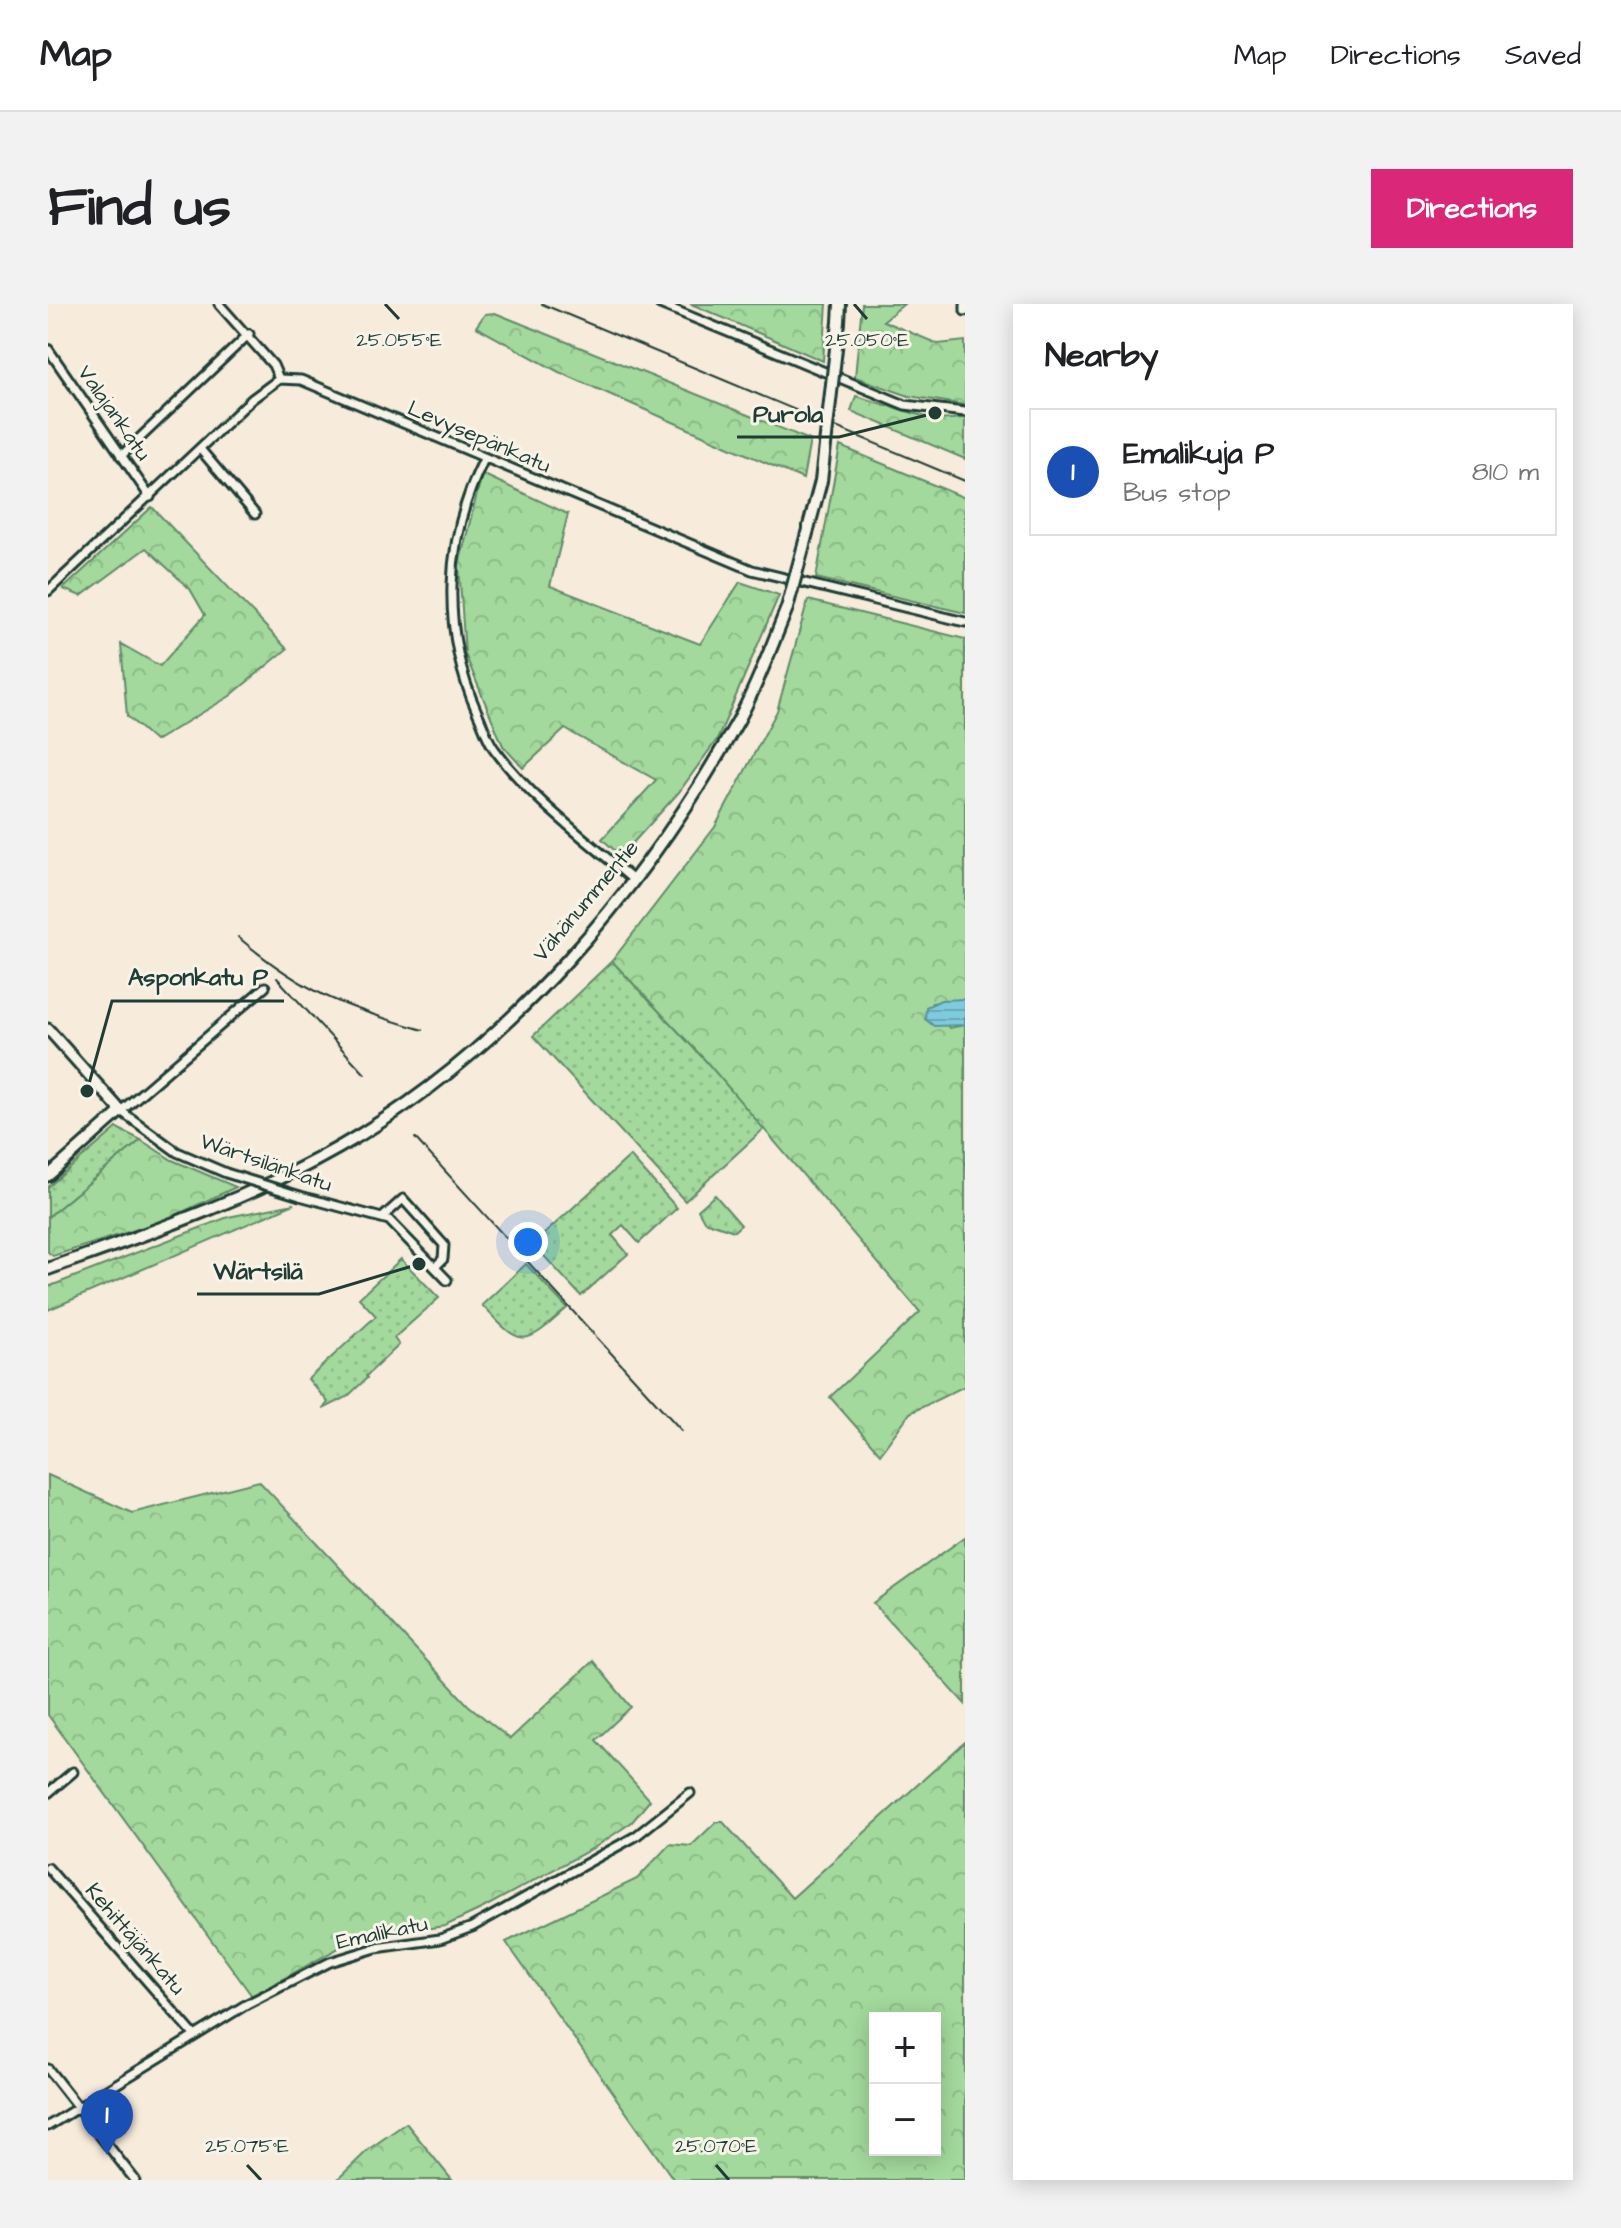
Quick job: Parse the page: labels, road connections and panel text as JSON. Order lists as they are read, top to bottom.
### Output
{
  "streets": {
    "main road": ["Vähänummentie"],
    "street": [
      "Valajankatu",
      "Levysepänkatu",
      "Wärtsilänkatu",
      "Emalikatu",
      "Kehittäjänkatu"
    ]
  },
  "crossings": [
    ["Emalikatu", "Kehittäjänkatu"]
  ],
  "places": ["Purola", "Asponkatu P", "Wärtsilä"],
  "page": {
    "header": "Map",
    "nav": ["Map", "Directions", "Saved"],
    "title": "Find us",
    "buttons": "Directions",
    "heading": "Nearby",
    "list": [
      {
        "mark": "1",
        "name": "Emalikuja P",
        "note": "Bus stop",
        "value": "810 m"
      }
    ],
    "map_buttons": ["+", "−"],
    "pins": "1"
  },
  "coordinates": [
    "25.050°E",
    "25.055°E",
    "25.075°E",
    "25.070°E"
  ]
}
